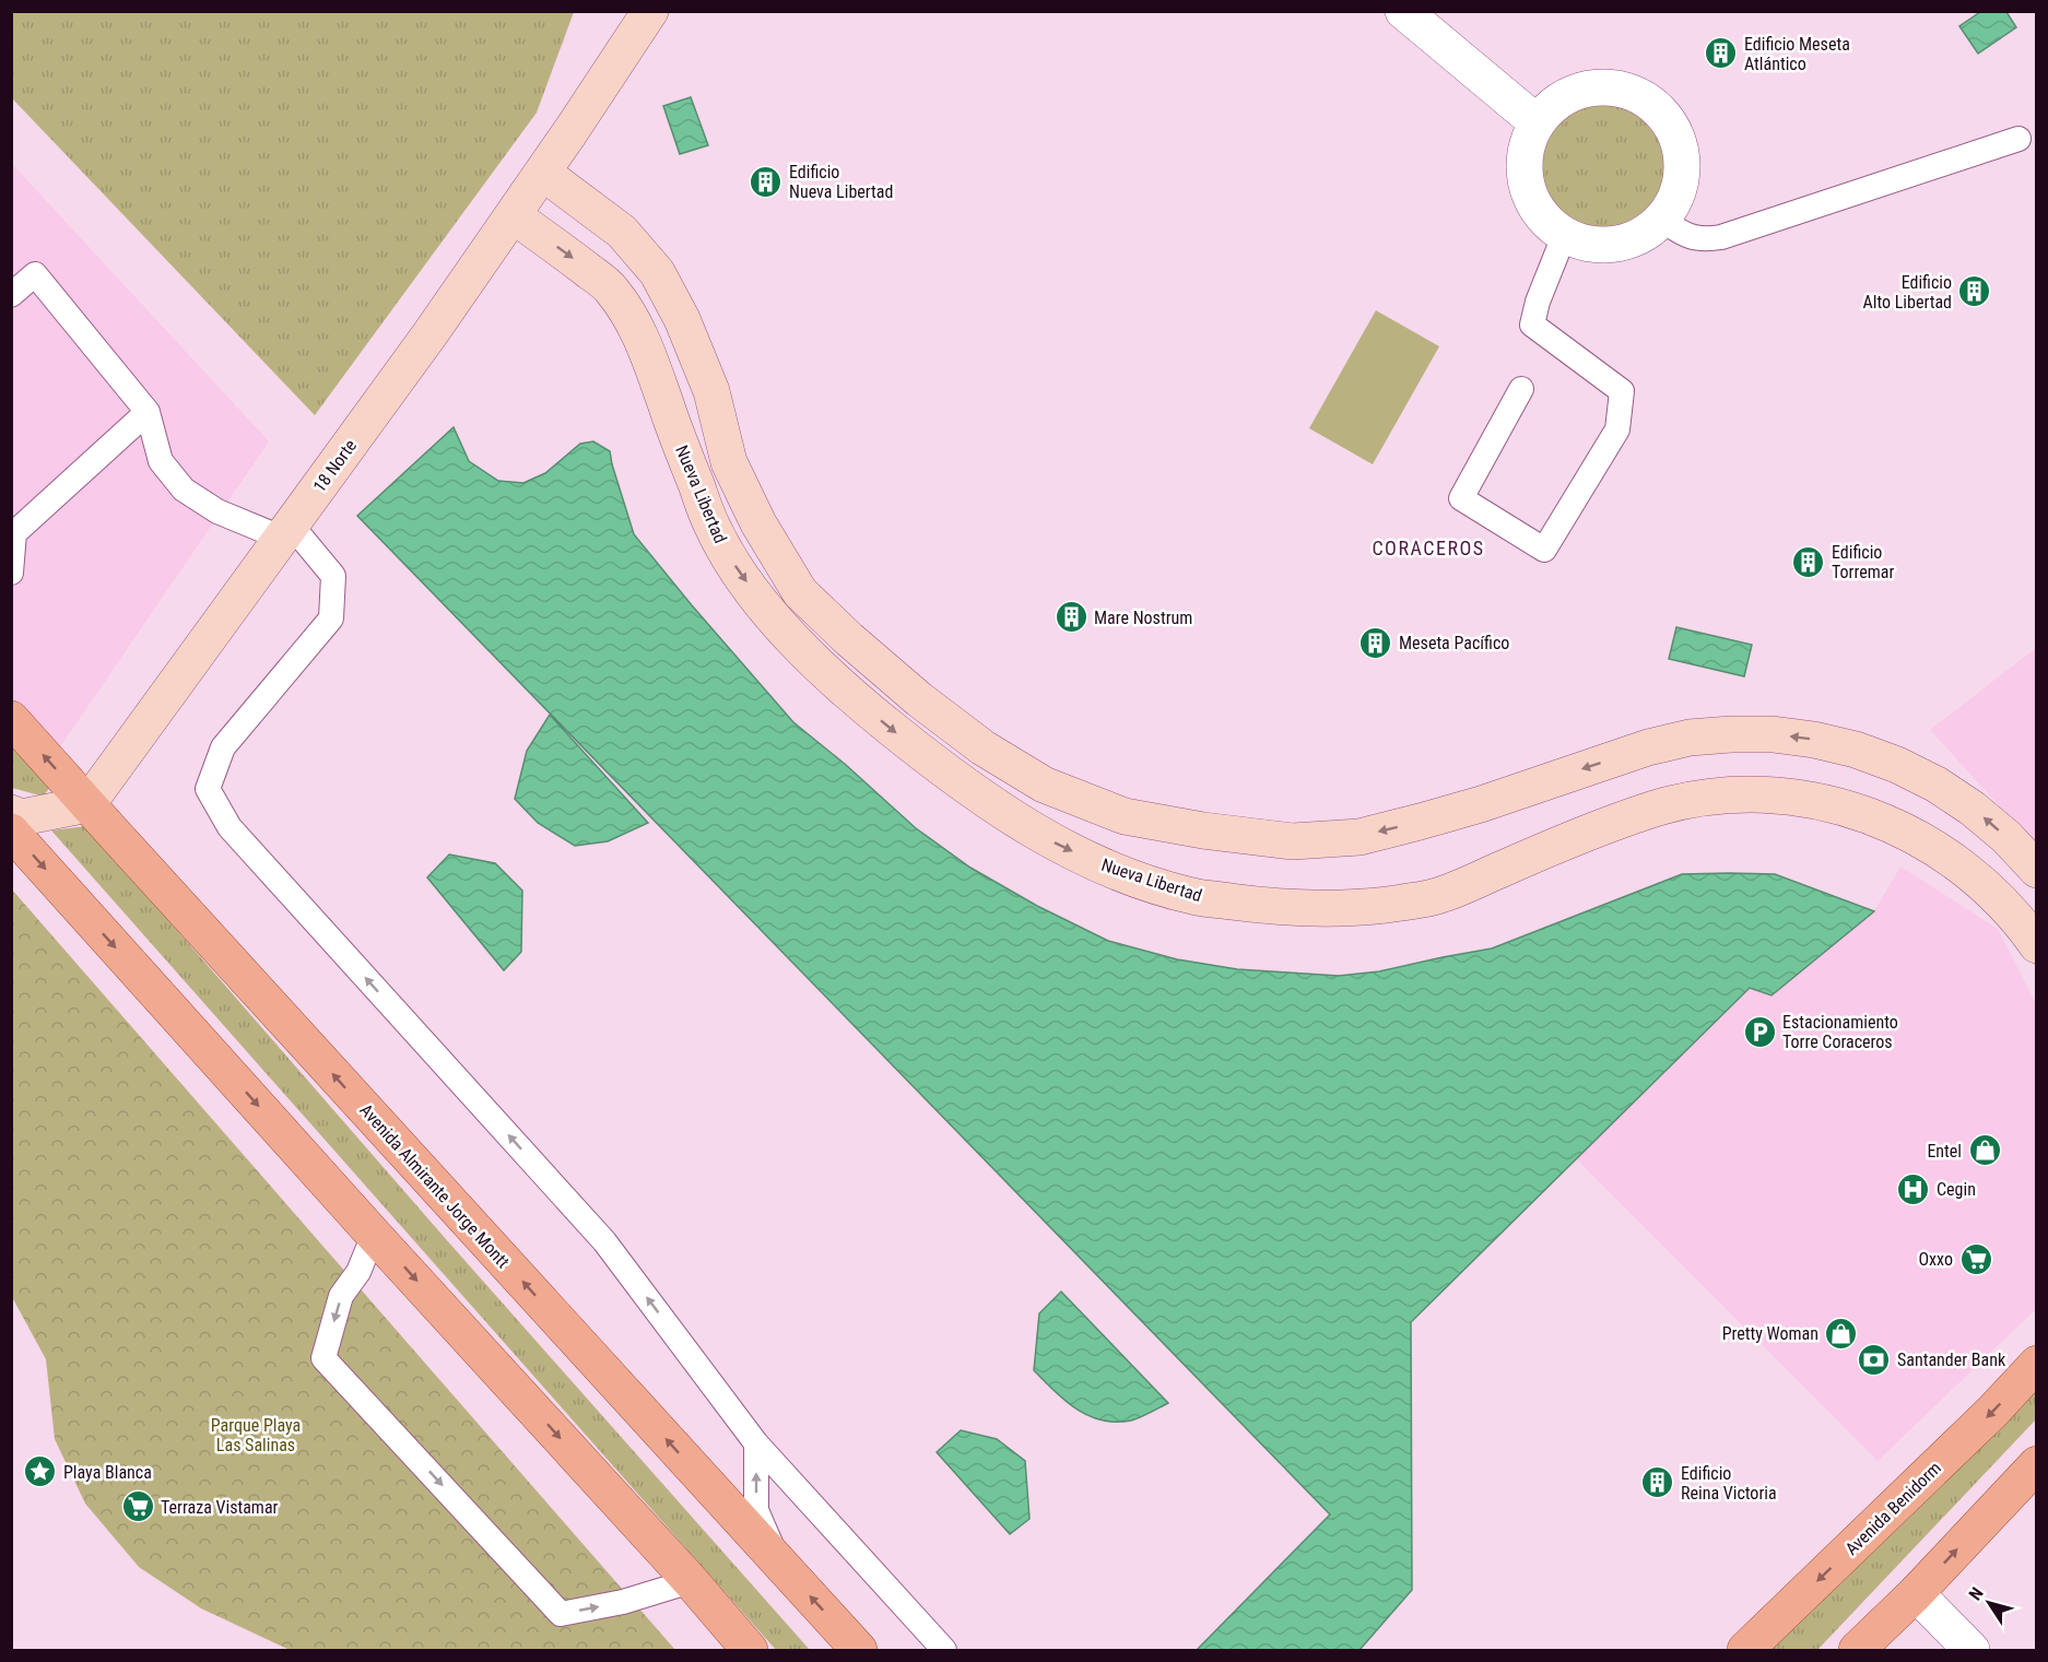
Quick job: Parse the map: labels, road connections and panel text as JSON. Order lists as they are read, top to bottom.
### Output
{
  "streets": {
    "main road": ["Avenida Almirante Jorge Montt", "Avenida Benidorm"],
    "street": ["18 Norte", "Nueva Libertad"]
  },
  "crossings": [
    ["18 Norte", "Nueva Libertad"],
    ["18 Norte", "Avenida Almirante Jorge Montt"]
  ],
  "districts": ["CORACEROS"],
  "parks": ["Parque Playa Las Salinas"],
  "places": {
    "building": [
      "Edificio Meseta Atlántico",
      "Edificio Nueva Libertad",
      "Edificio Alto Libertad",
      "Edificio Torremar",
      "Mare Nostrum",
      "Meseta Pacífico",
      "Edificio Reina Victoria"
    ],
    "parking": ["Estacionamiento Torre Coraceros"],
    "shop": ["Entel", "Pretty Woman"],
    "hospital": ["Cegin"],
    "supermarket": ["Oxxo", "Terraza Vistamar"],
    "bank": ["Santander Bank"],
    "place": ["Playa Blanca"]
  },
  "north": "top left"
}
